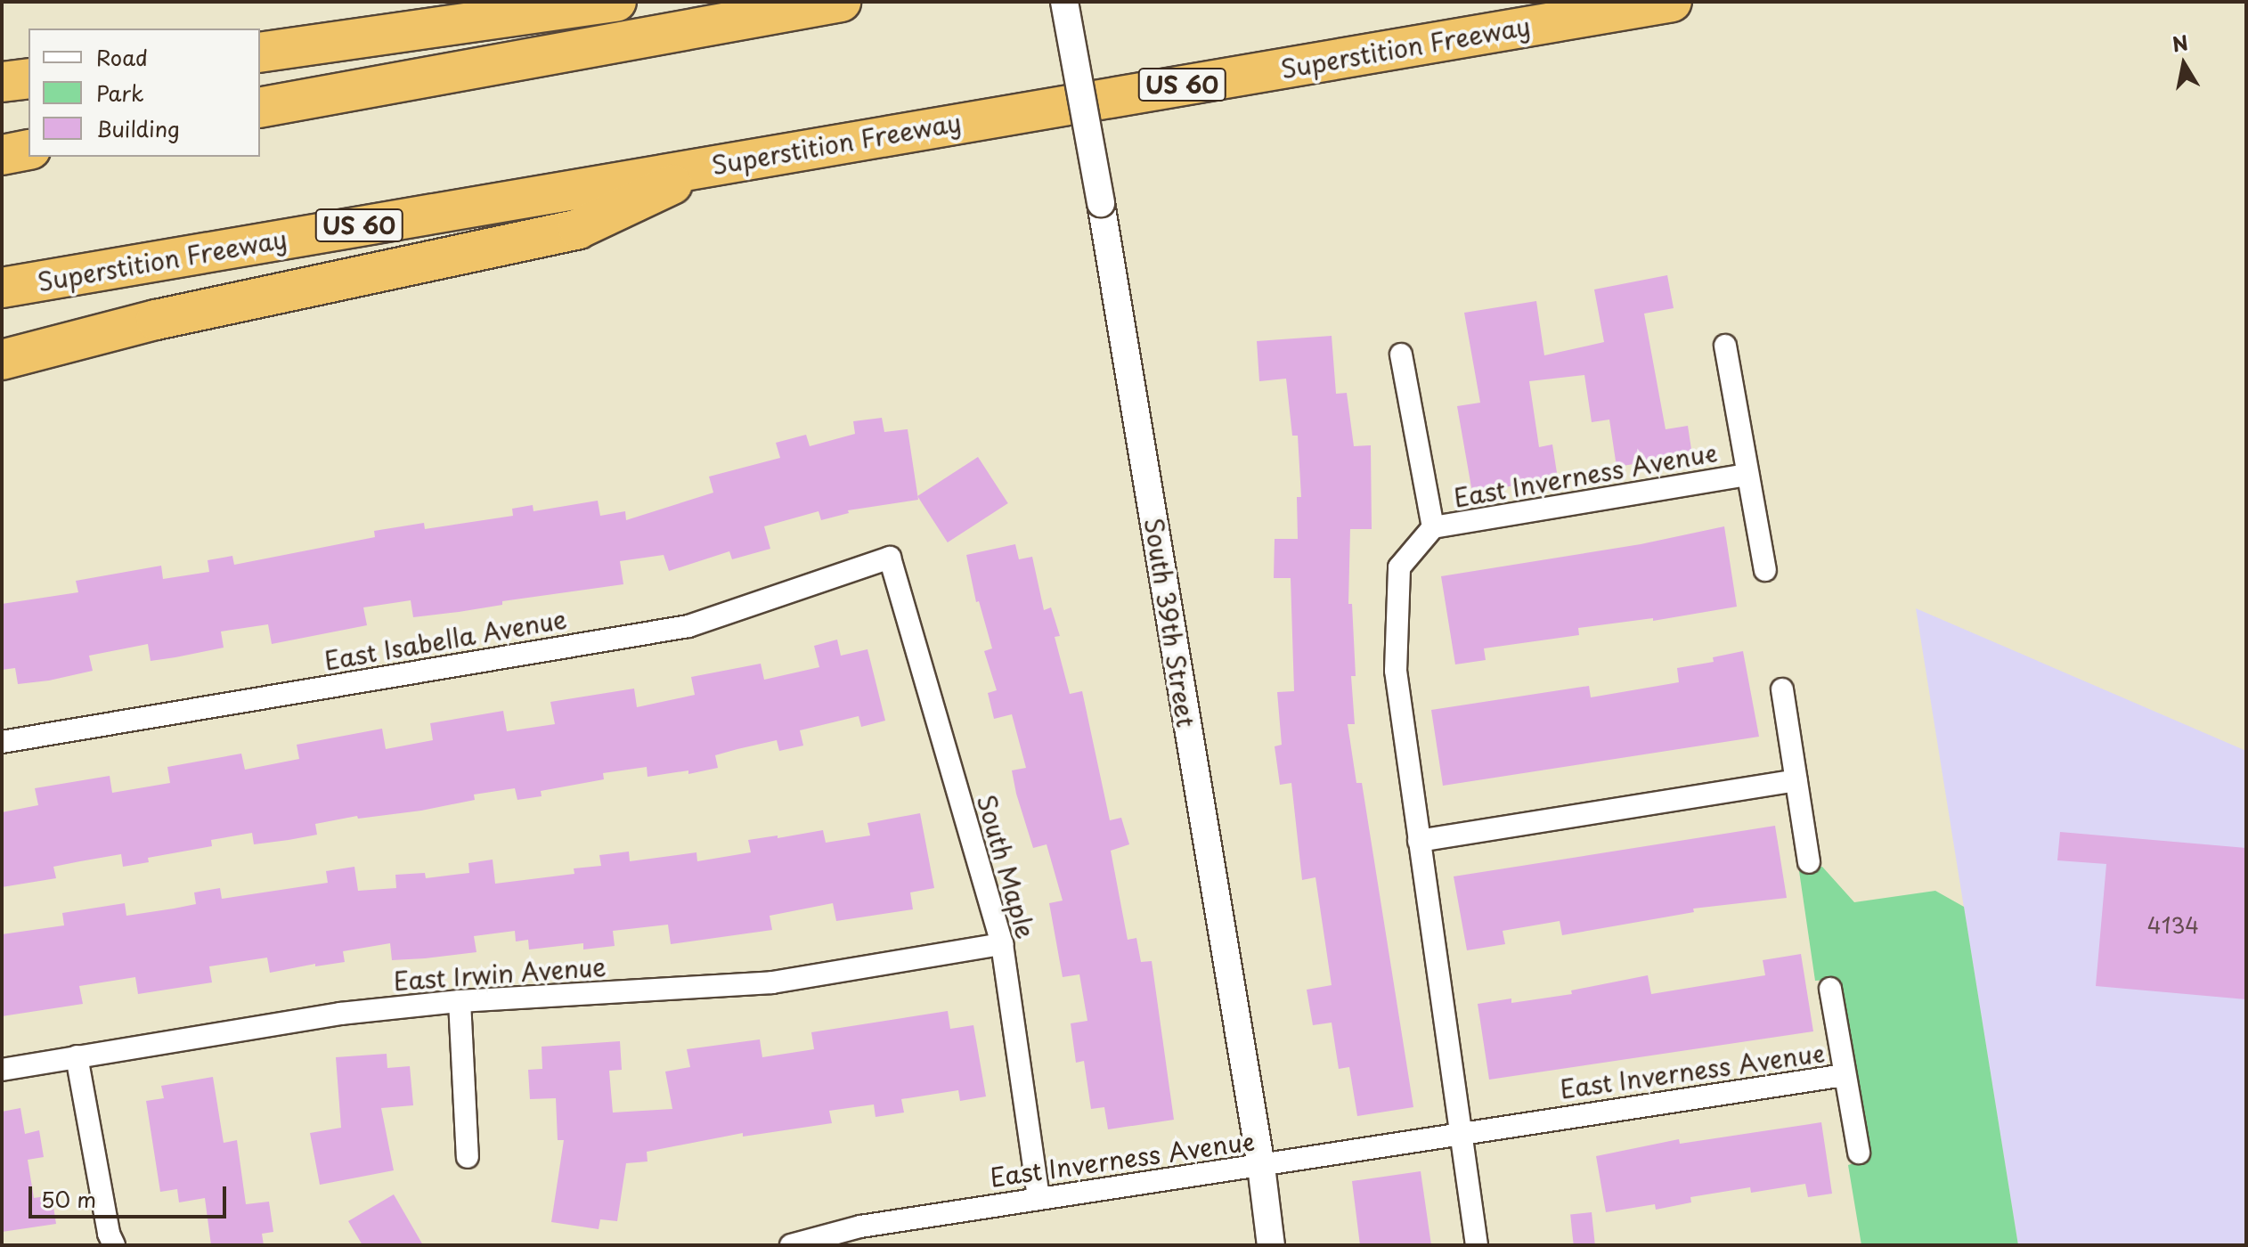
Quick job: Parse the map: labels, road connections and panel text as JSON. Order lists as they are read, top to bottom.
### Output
{
  "streets": {
    "highway": ["Superstition Freeway", "US 60"],
    "street": [
      "East Inverness Avenue",
      "South 39th Street",
      "East Isabella Avenue",
      "South Maple",
      "East Irwin Avenue"
    ]
  },
  "crossings": [
    ["East Inverness Avenue", "South 39th Street"],
    ["East Inverness Avenue", "South Maple"],
    ["East Isabella Avenue", "South Maple"],
    ["South Maple", "East Irwin Avenue"]
  ],
  "house_numbers": ["4134"],
  "legend": ["Road", "Park", "Building"],
  "scale_bar": "50 m",
  "north": "top"
}
